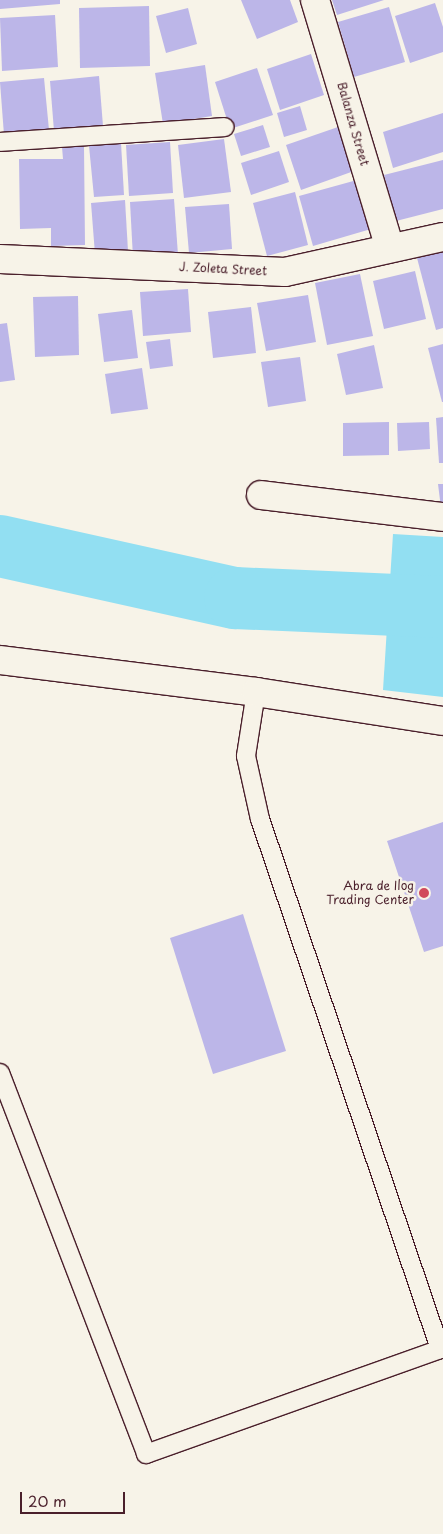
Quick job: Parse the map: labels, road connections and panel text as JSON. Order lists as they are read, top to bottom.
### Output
{
  "streets": {
    "street": ["Balanza Street", "J. Zoleta Street"]
  },
  "crossings": [
    ["Balanza Street", "J. Zoleta Street"]
  ],
  "places": ["Abra de Ilog Trading Center"],
  "scale_bar": "20 m"
}
